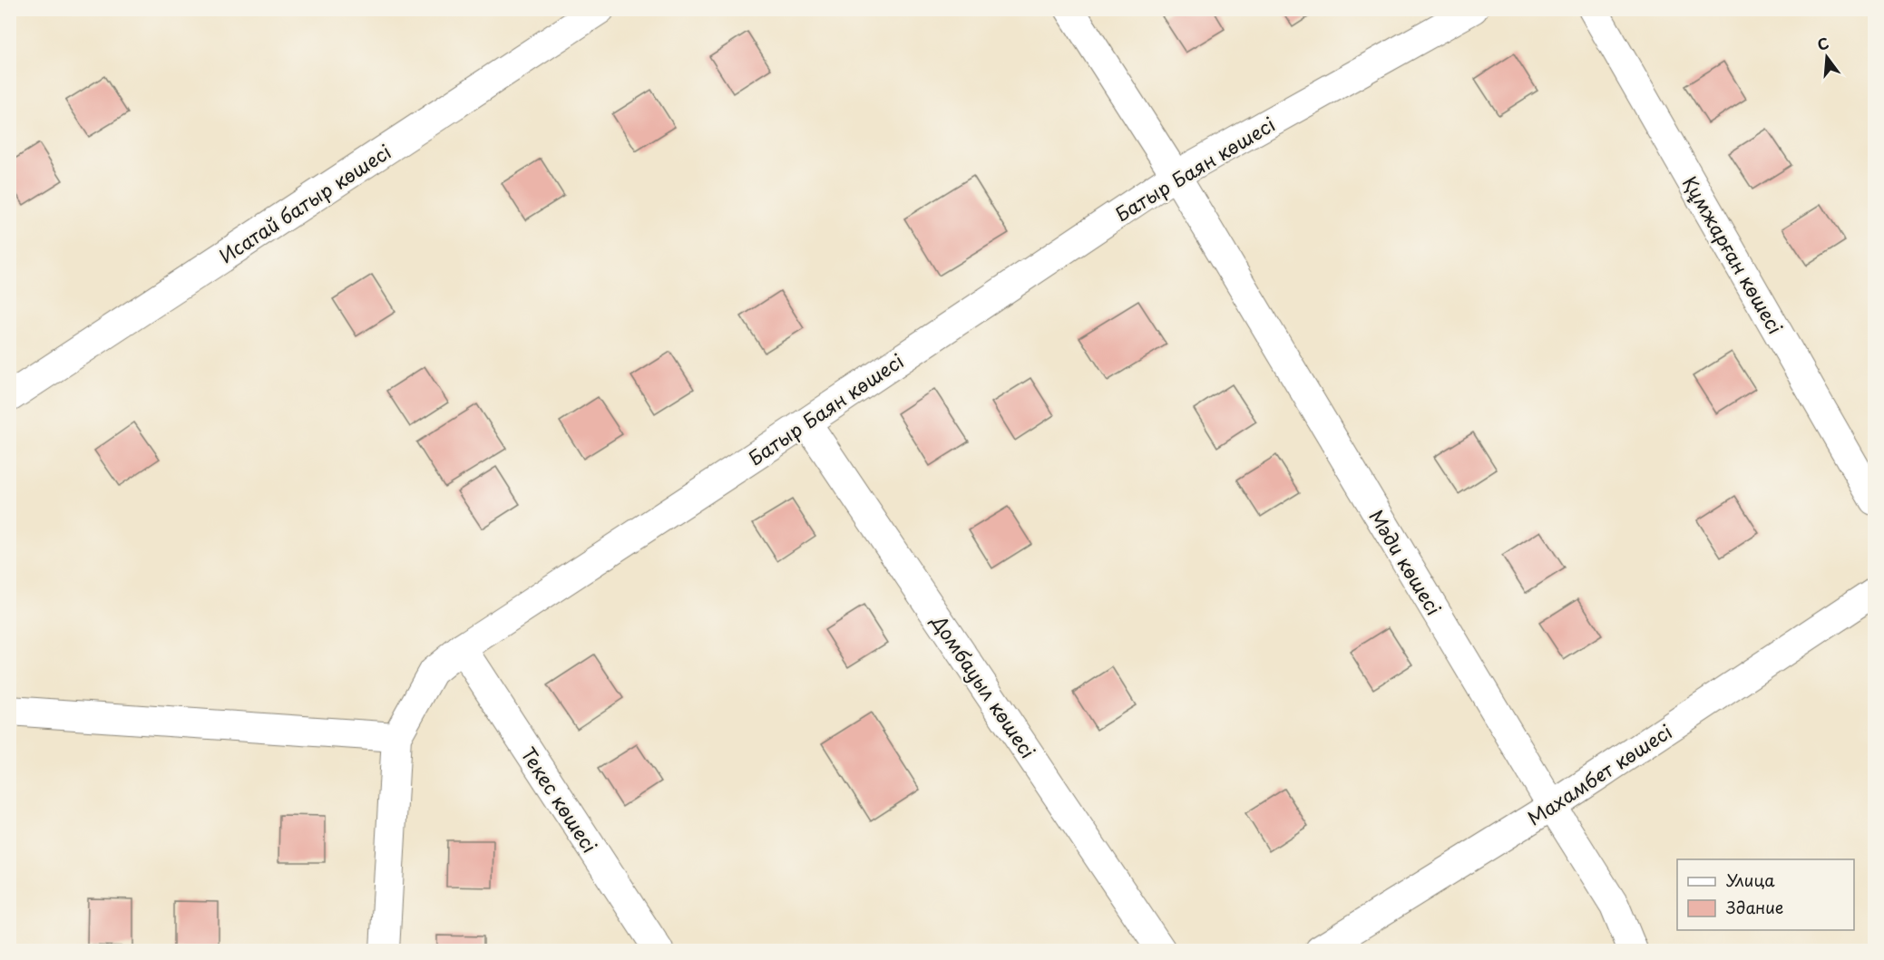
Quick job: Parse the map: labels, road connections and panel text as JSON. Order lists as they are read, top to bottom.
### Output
{
  "streets": {
    "street": [
      "Батыр Баян көшесі",
      "Исатай батыр көшесі",
      "Құмжарған көшесі",
      "Мәди көшесі",
      "Домбауыл көшесі",
      "Махамбет көшесі",
      "Текес көшесі"
    ]
  },
  "crossings": [
    ["Батыр Баян көшесі", "Мәди көшесі"],
    ["Батыр Баян көшесі", "Домбауыл көшесі"],
    ["Батыр Баян көшесі", "Текес көшесі"],
    ["Мәди көшесі", "Махамбет көшесі"]
  ],
  "legend": ["Улица", "Здание"],
  "north": "top"
}
